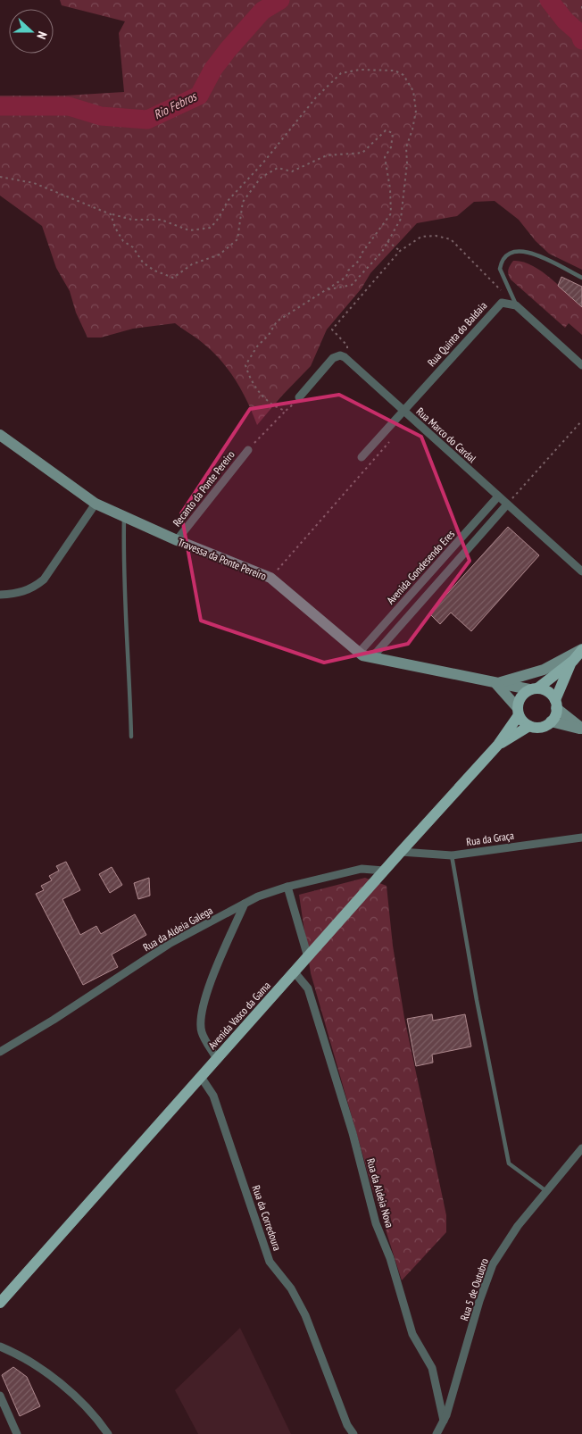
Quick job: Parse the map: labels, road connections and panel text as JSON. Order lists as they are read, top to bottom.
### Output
{
  "streets": {
    "main road": ["Avenida Vasco da Gama"],
    "street": [
      "Rua Quinta do Baldaia",
      "Rua Marco do Cardal",
      "Recanto da Ponte Pereiro",
      "Travessa da Ponte Pereiro",
      "Avenida Gondesendo Eres",
      "Rua da Graça",
      "Rua da Aldeia Galega",
      "Rua da Aldeia Nova",
      "Rua da Corredoura",
      "Rua 5 de Outubro"
    ]
  },
  "crossings": [
    ["Rua Quinta do Baldaia", "Rua Marco do Cardal"],
    ["Rua Marco do Cardal", "Avenida Gondesendo Eres"],
    ["Recanto da Ponte Pereiro", "Travessa da Ponte Pereiro"],
    ["Travessa da Ponte Pereiro", "Avenida Gondesendo Eres"],
    ["Travessa da Ponte Pereiro", "Avenida Vasco da Gama"],
    ["Rua da Graça", "Avenida Vasco da Gama"],
    ["Rua da Aldeia Galega", "Avenida Vasco da Gama"],
    ["Avenida Vasco da Gama", "Rua da Aldeia Nova"],
    ["Avenida Vasco da Gama", "Rua da Corredoura"],
    ["Rua da Aldeia Nova", "Rua 5 de Outubro"]
  ],
  "water": ["Rio Febros"],
  "north": "right"
}
